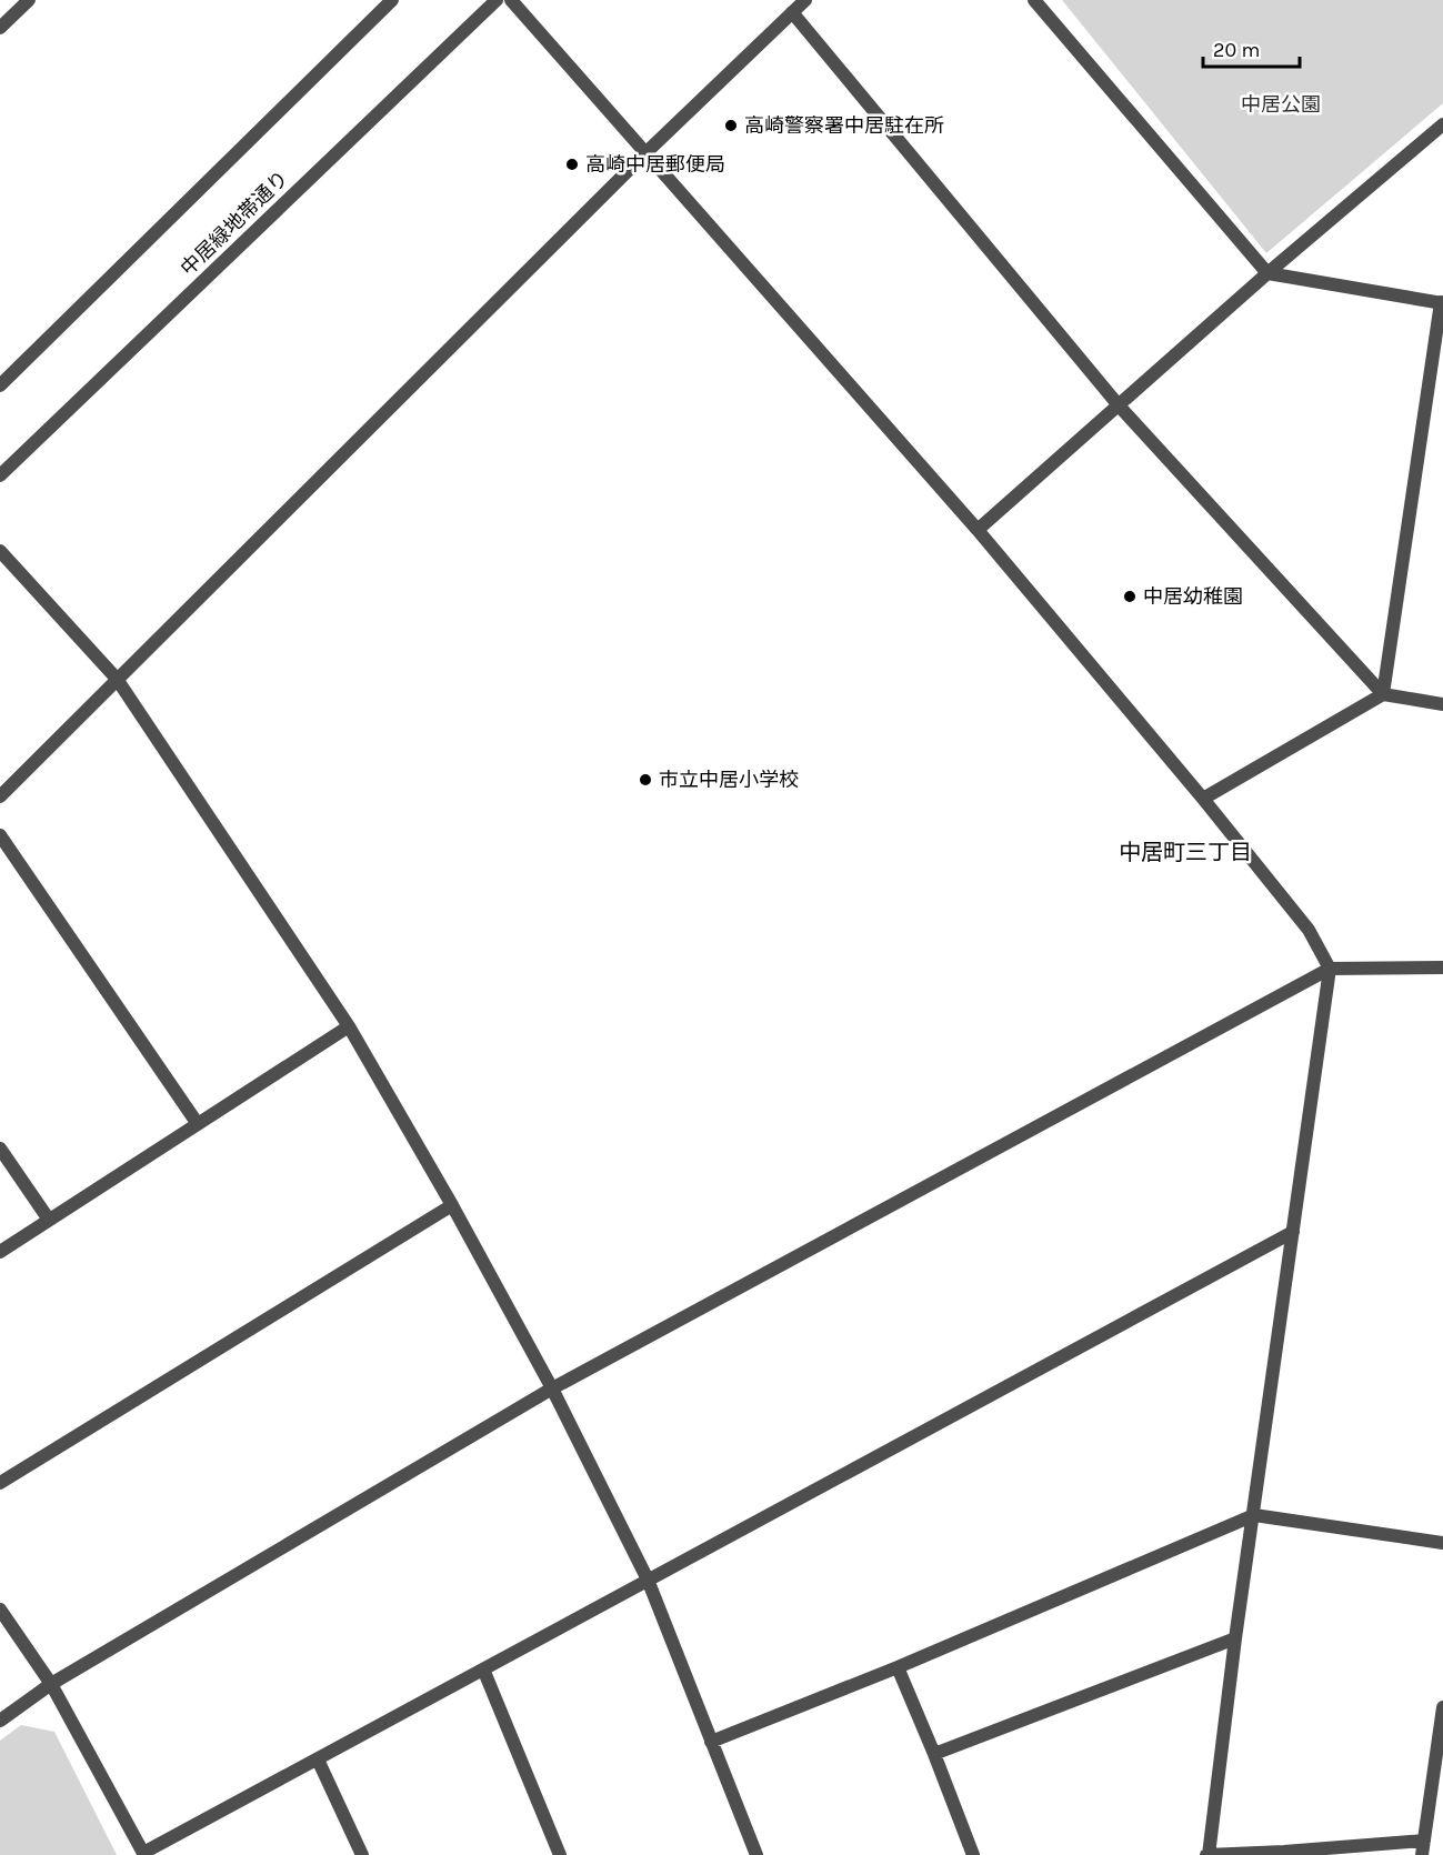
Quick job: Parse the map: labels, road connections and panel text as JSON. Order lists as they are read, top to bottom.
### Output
{
  "streets": {
    "street": ["中居緑地帯通り"]
  },
  "districts": ["中居町三丁目"],
  "parks": ["中居公園"],
  "places": [
    "高崎警察署中居駐在所",
    "高崎中居郵便局",
    "中居幼稚園",
    "市立中居小学校"
  ],
  "scale_bar": "20 m"
}
